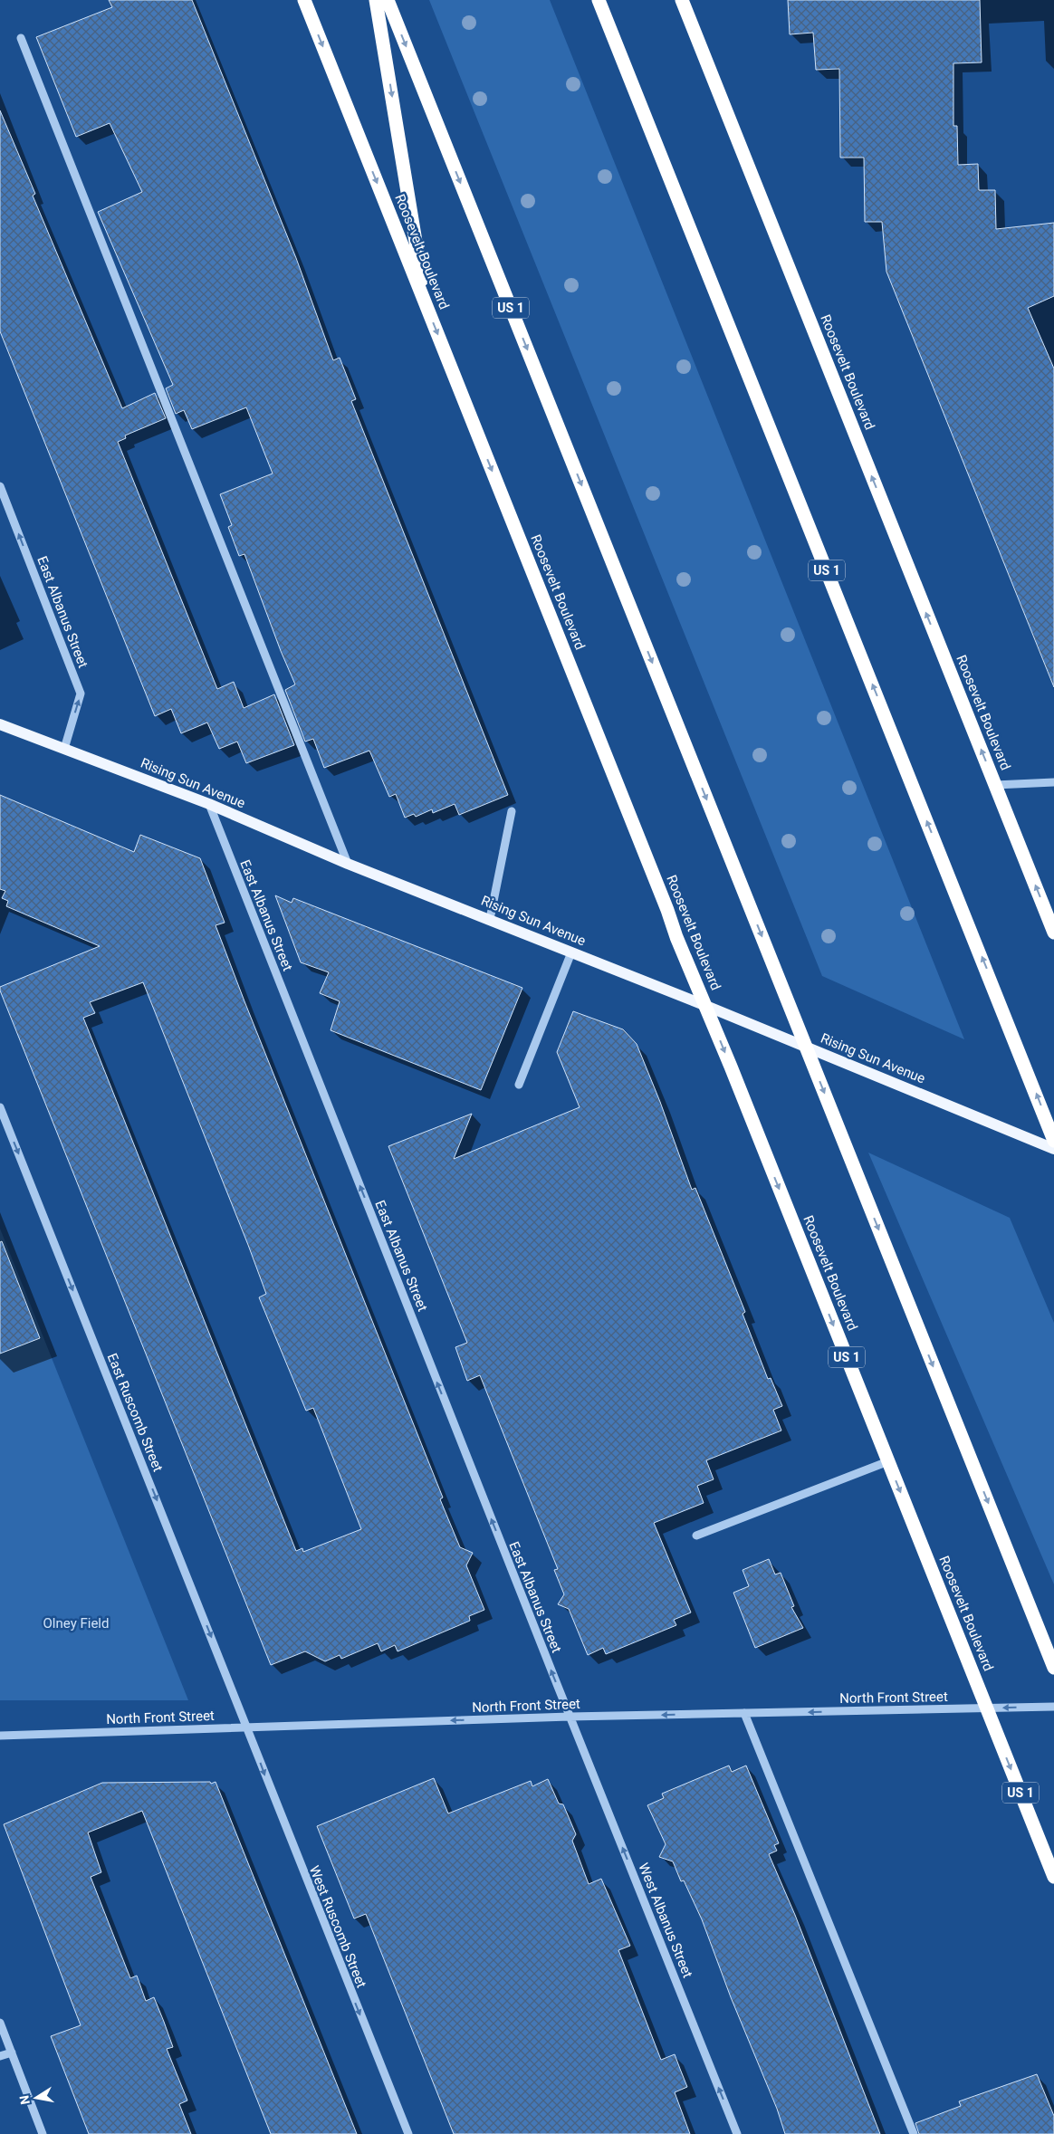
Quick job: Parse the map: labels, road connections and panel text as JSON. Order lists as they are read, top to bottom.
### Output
{
  "streets": {
    "highway": ["Roosevelt Boulevard", "US 1"],
    "main road": ["Rising Sun Avenue"],
    "street": [
      "East Albanus Street",
      "East Ruscomb Street",
      "North Front Street",
      "West Albanus Street",
      "West Ruscomb Street"
    ]
  },
  "crossings": [
    ["Roosevelt Boulevard", "Rising Sun Avenue"],
    ["Roosevelt Boulevard", "North Front Street"],
    ["US 1", "Rising Sun Avenue"],
    ["East Albanus Street", "Rising Sun Avenue"],
    ["East Albanus Street", "North Front Street"],
    ["East Albanus Street", "West Albanus Street"],
    ["East Ruscomb Street", "North Front Street"],
    ["East Ruscomb Street", "West Ruscomb Street"],
    ["North Front Street", "West Albanus Street"],
    ["North Front Street", "West Ruscomb Street"]
  ],
  "one_way": [
    "East Albanus Street",
    "East Ruscomb Street",
    "North Front Street",
    "West Albanus Street",
    "West Ruscomb Street"
  ],
  "parks": ["Olney Field"],
  "north": "left"
}
